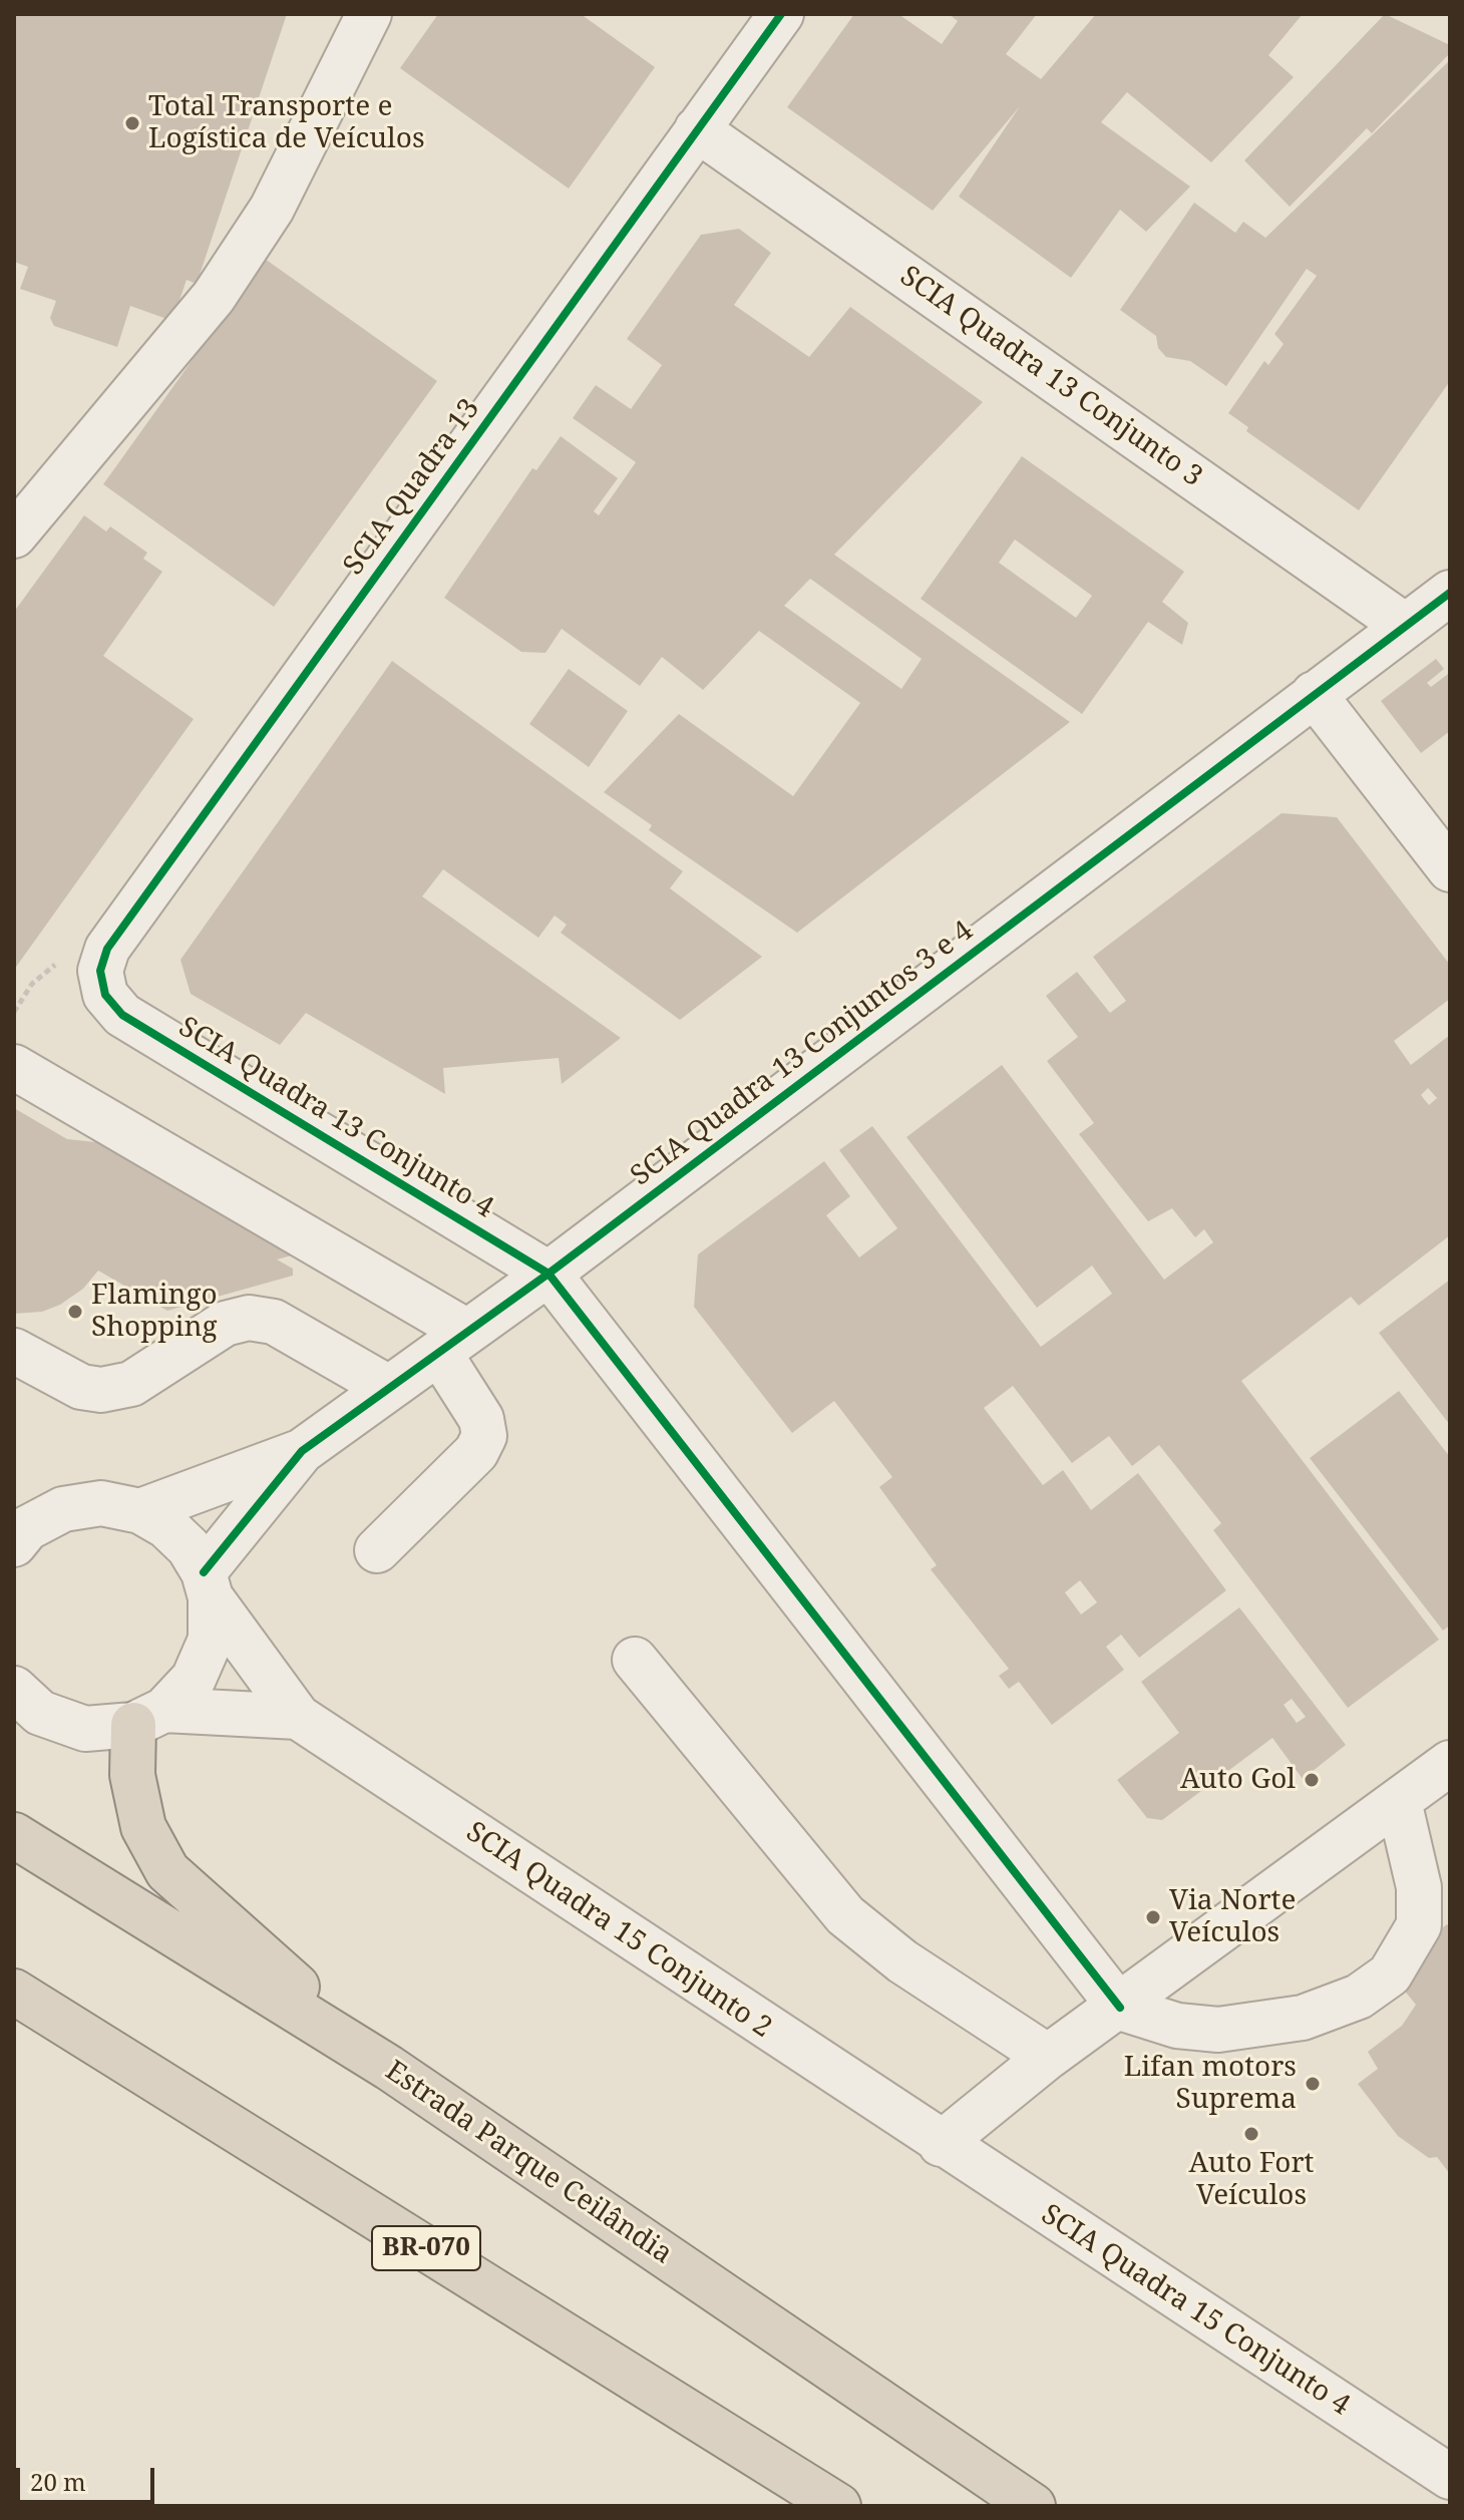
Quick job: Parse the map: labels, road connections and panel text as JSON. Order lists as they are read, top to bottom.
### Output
{
  "streets": {
    "highway": ["Estrada Parque Ceilândia", "BR-070"],
    "street": [
      "SCIA Quadra 13 Conjunto 3",
      "SCIA Quadra 13",
      "SCIA Quadra 13 Conjuntos 3 e 4",
      "SCIA Quadra 13 Conjunto 4",
      "SCIA Quadra 15 Conjunto 2",
      "SCIA Quadra 15 Conjunto 4"
    ]
  },
  "crossings": [
    ["SCIA Quadra 13 Conjunto 3", "SCIA Quadra 13"],
    ["SCIA Quadra 13 Conjunto 3", "SCIA Quadra 13 Conjuntos 3 e 4"],
    ["SCIA Quadra 13", "SCIA Quadra 13 Conjunto 4"],
    ["SCIA Quadra 13 Conjuntos 3 e 4", "SCIA Quadra 13 Conjunto 4"],
    ["SCIA Quadra 13 Conjuntos 3 e 4", "SCIA Quadra 15 Conjunto 2"],
    ["SCIA Quadra 15 Conjunto 2", "SCIA Quadra 15 Conjunto 4"]
  ],
  "places": [
    "Total Transporte e Logística de Veículos",
    "Flamingo Shopping",
    "Auto Gol",
    "Via Norte Veículos",
    "Lifan motors Suprema",
    "Auto Fort Veículos"
  ],
  "scale_bar": "20 m"
}
